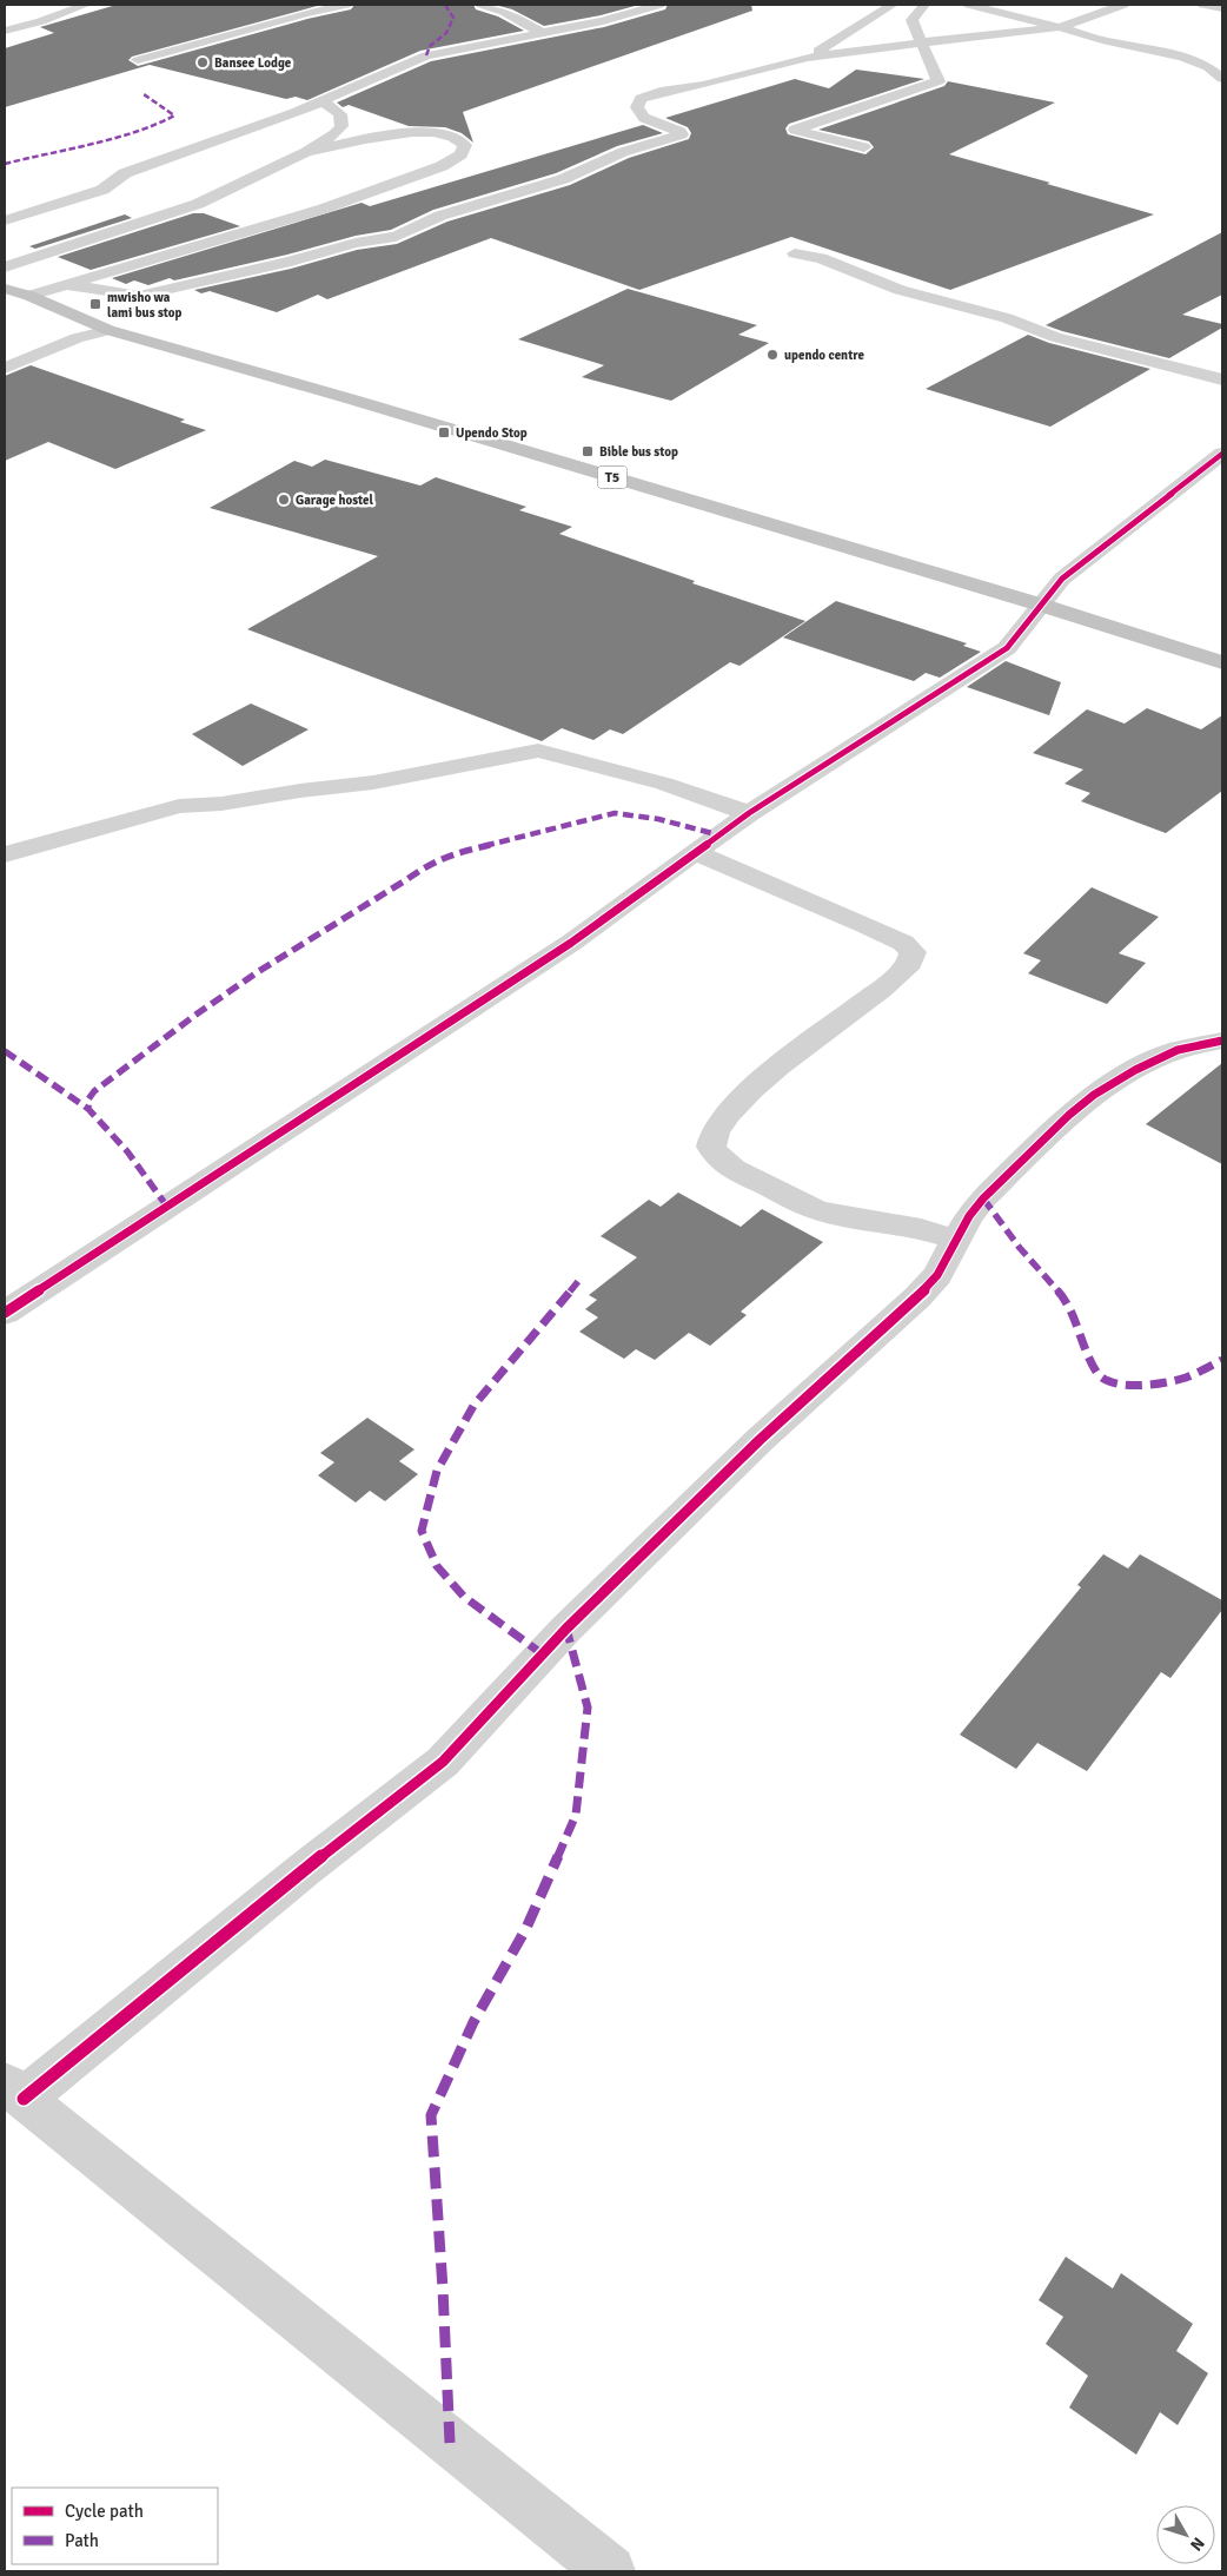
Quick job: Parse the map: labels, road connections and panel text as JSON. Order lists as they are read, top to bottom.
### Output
{
  "streets": {
    "highway": ["T5"]
  },
  "places": {
    "other": ["Bansee Lodge", "upendo centre", "Garage hostel"],
    "transit": ["mwisho wa lami bus stop", "Upendo Stop", "Bible bus stop"]
  },
  "legend": ["Cycle path", "Path"],
  "north": "bottom right"
}
